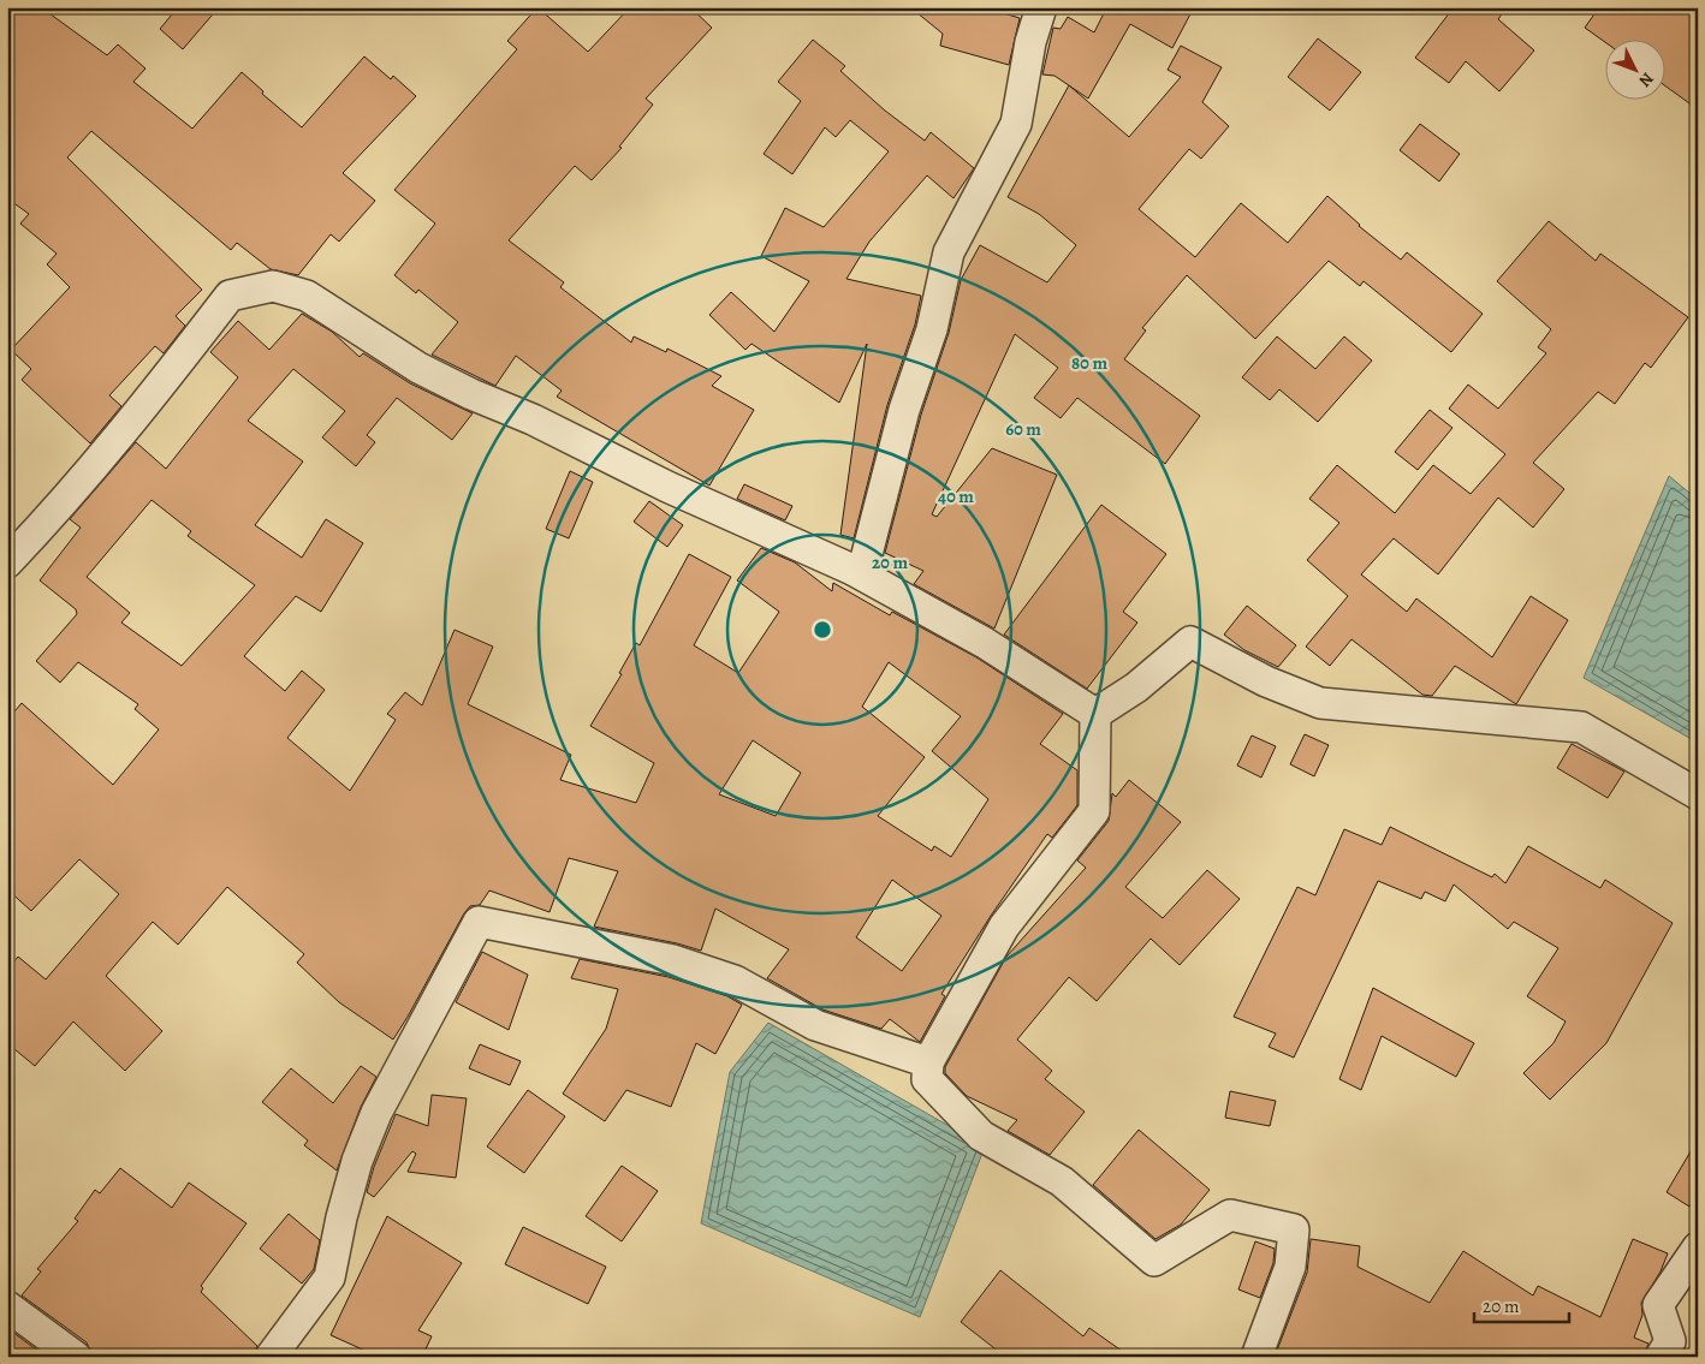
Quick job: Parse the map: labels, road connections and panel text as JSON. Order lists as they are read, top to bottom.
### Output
{
  "scale_bar": "20 m",
  "north": "bottom right",
  "rings": [
    "80 m",
    "60 m",
    "40 m",
    "20 m"
  ]
}
